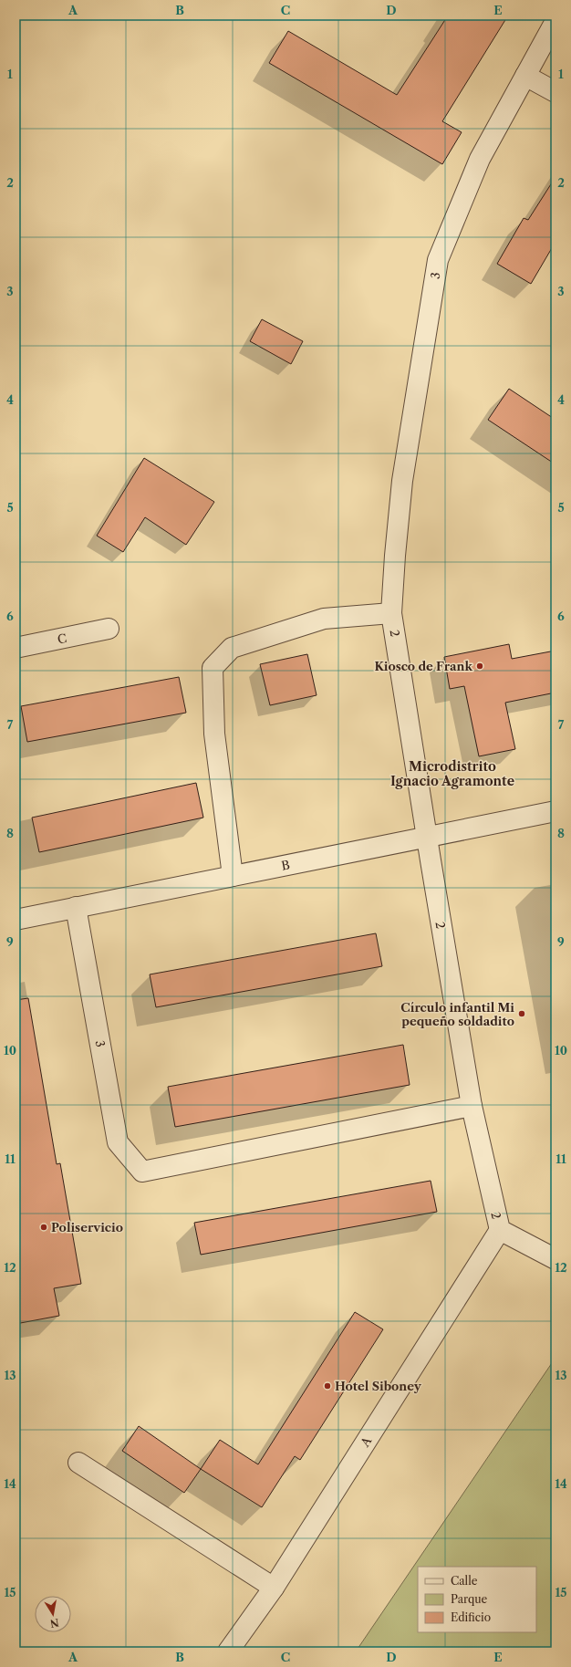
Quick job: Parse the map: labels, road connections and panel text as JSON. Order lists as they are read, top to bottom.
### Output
{
  "streets": {
    "street": [
      "3",
      "2",
      "C",
      "B",
      "A"
    ]
  },
  "crossings": [
    ["3", "2"],
    ["3", "B"],
    ["2", "B"],
    ["2", "A"]
  ],
  "districts": ["Microdistrito Ignacio Agramonte"],
  "places": [
    "Kiosco de Frank",
    "Círculo infantil Mi pequeño soldadito",
    "Poliservicio",
    "Hotel Siboney"
  ],
  "legend": ["Calle", "Parque", "Edificio"],
  "north": "bottom",
  "grid": {
    "columns": [
      "A",
      "B",
      "C",
      "D",
      "E"
    ],
    "rows": [
      "1",
      "2",
      "3",
      "4",
      "5",
      "6",
      "7",
      "8",
      "9",
      "10",
      "11",
      "12",
      "13",
      "14",
      "15"
    ]
  }
}
